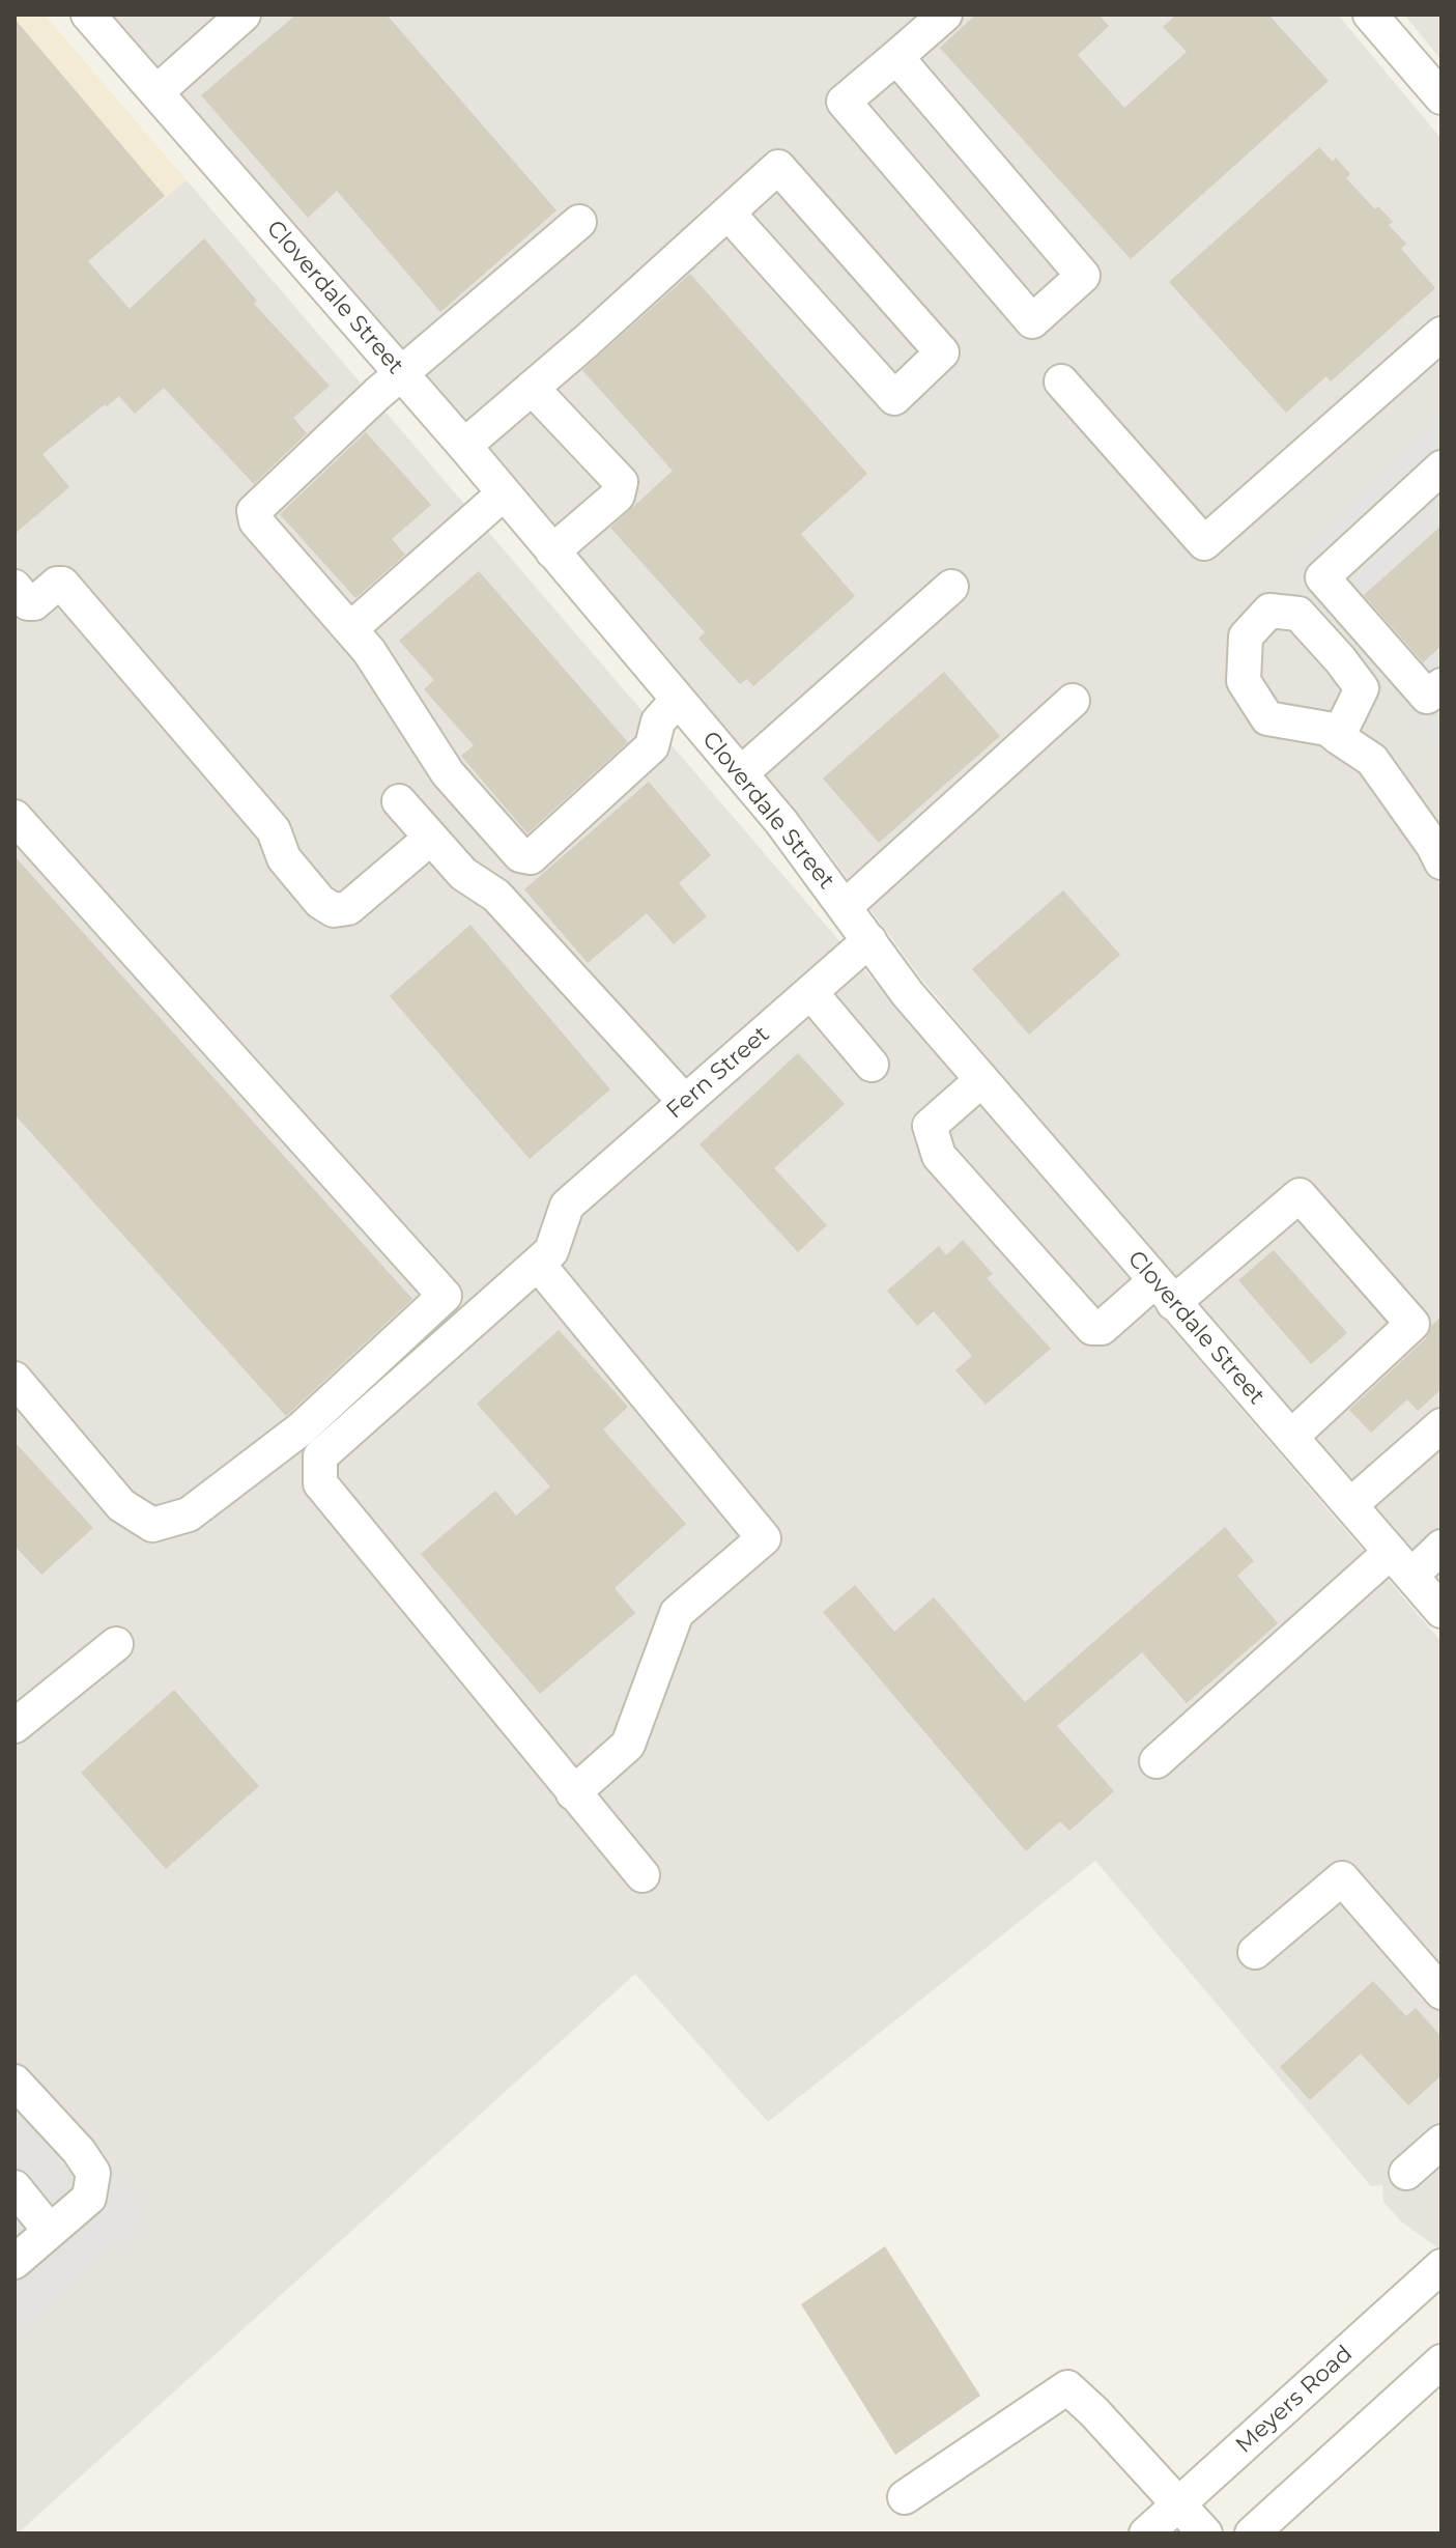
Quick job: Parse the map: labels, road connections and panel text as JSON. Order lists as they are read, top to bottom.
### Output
{
  "streets": {
    "street": ["Cloverdale Street", "Fern Street", "Meyers Road"]
  },
  "crossings": [
    ["Cloverdale Street", "Fern Street"]
  ]
}
